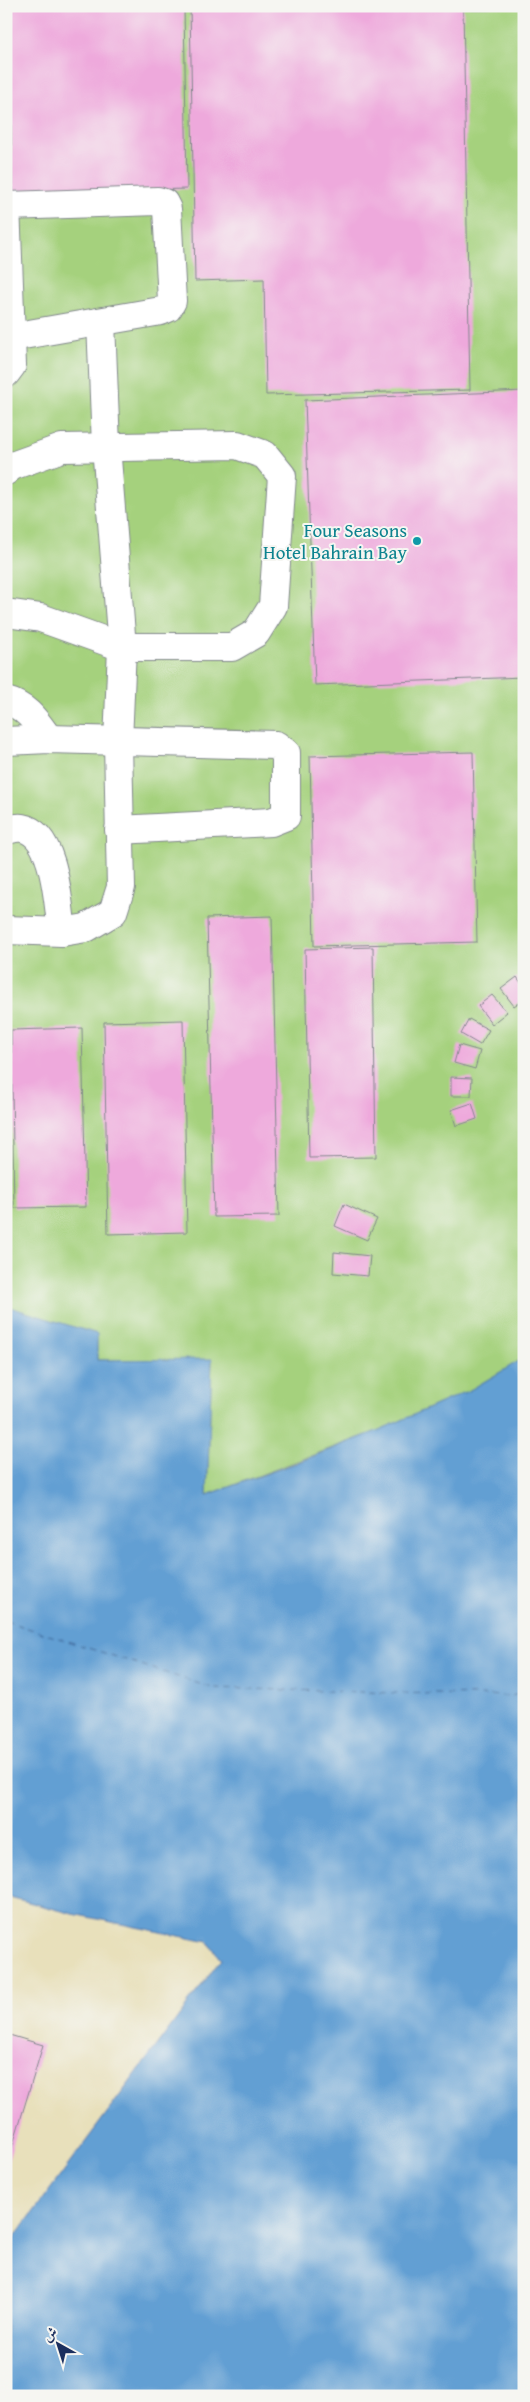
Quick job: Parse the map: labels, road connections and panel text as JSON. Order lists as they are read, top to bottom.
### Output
{
  "places": ["Four Seasons Hotel Bahrain Bay"],
  "north": "top left"
}
